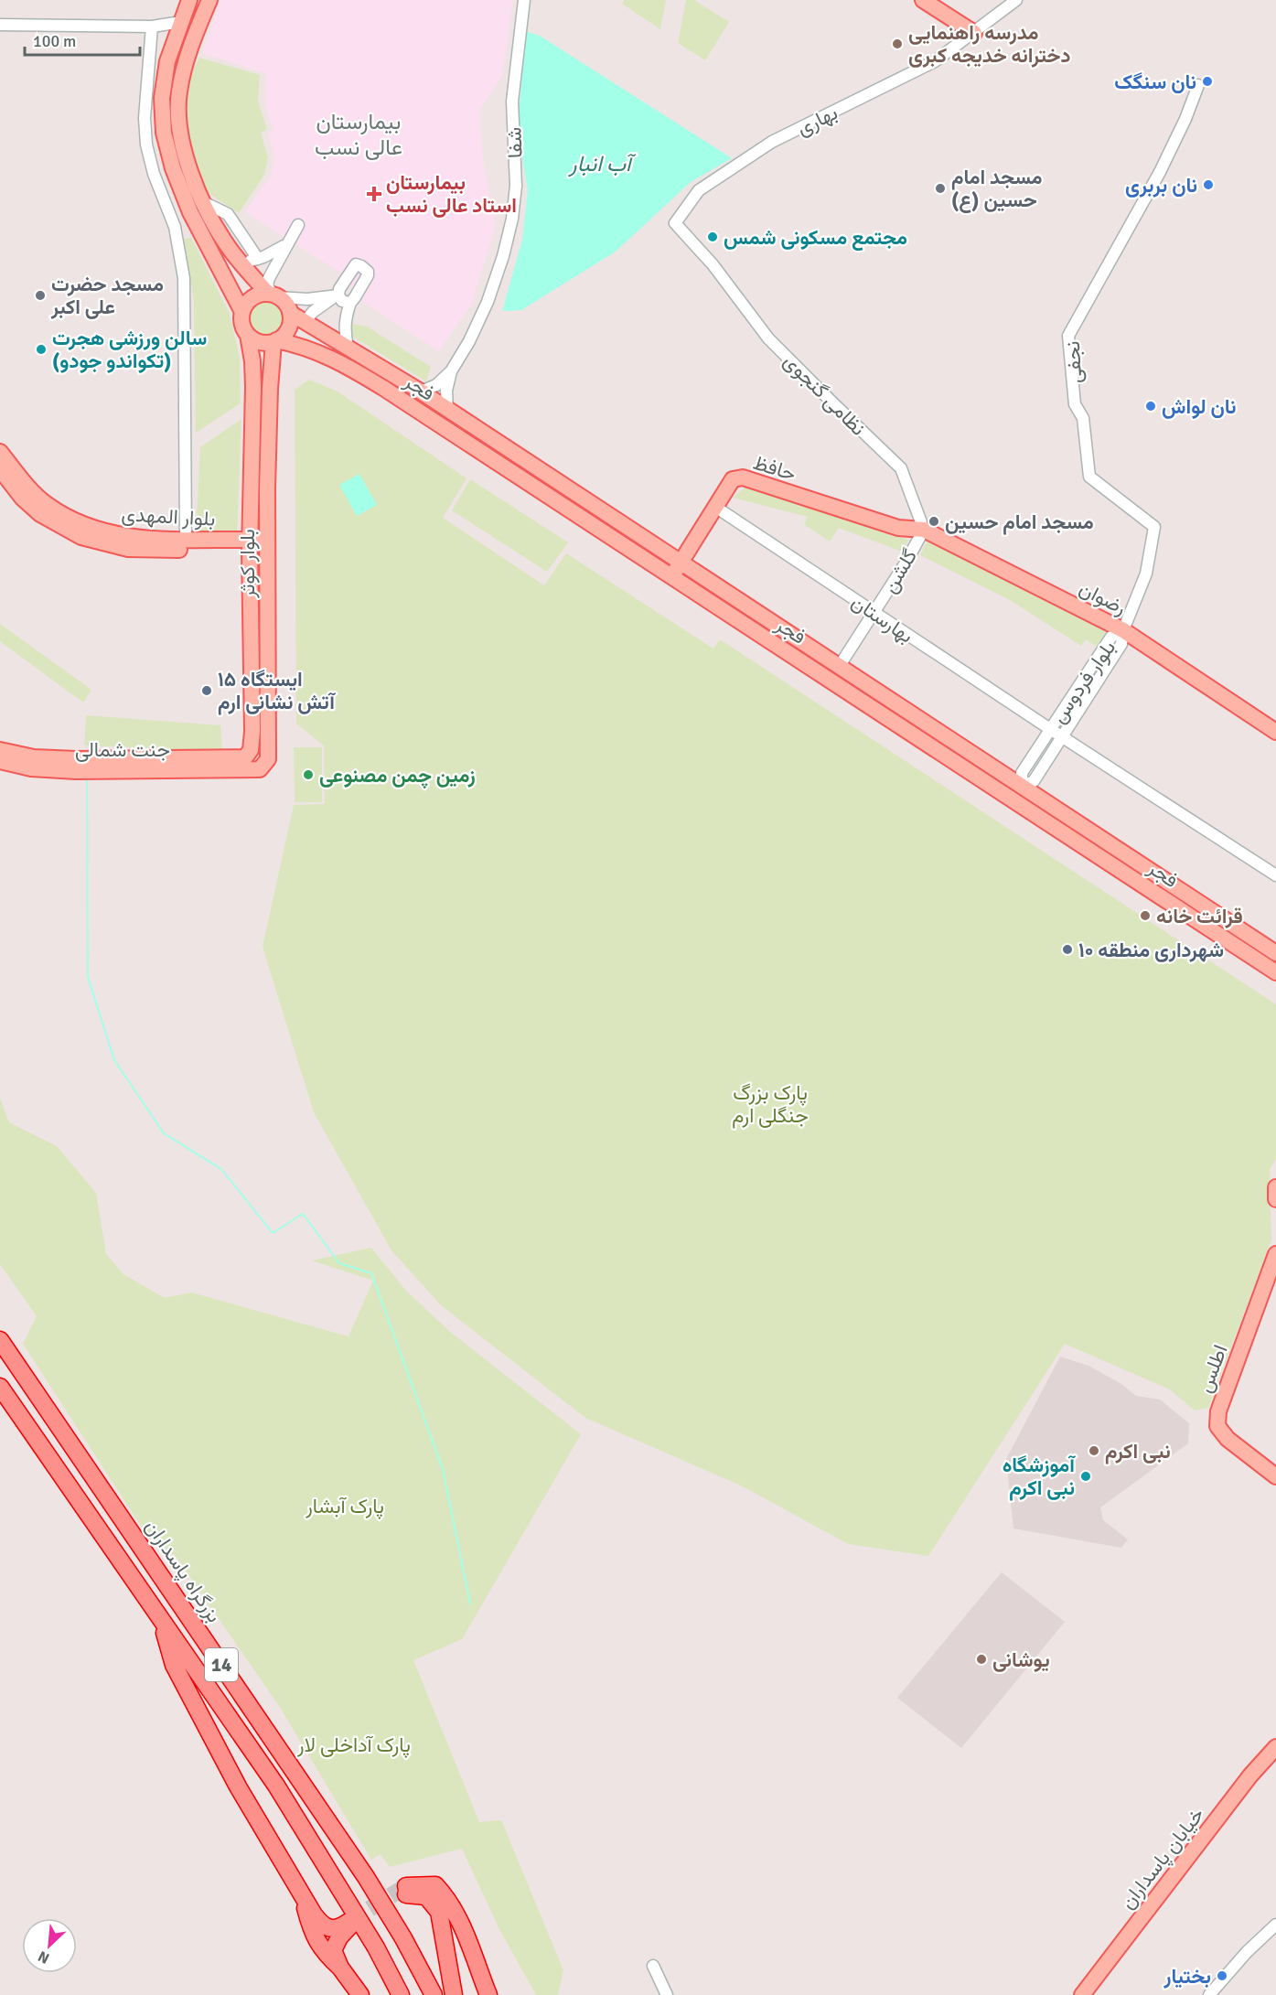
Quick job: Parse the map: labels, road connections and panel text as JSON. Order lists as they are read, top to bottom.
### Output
{
  "streets": {
    "highway": ["بزرگراه پاسداران", "14"],
    "main road": [
      "فجر",
      "حافظ",
      "بلوار المهدی",
      "بلوار کوثر",
      "رضوان",
      "جنت شمالی",
      "اطلس",
      "خیابان پاسداران"
    ],
    "street": [
      "بهاری",
      "شفا",
      "نجفی",
      "نظامی گنجوی",
      "گلشن",
      "بهارستان",
      "بلوار فردوس"
    ]
  },
  "crossings": [
    ["بهاری", "نظامی گنجوی"],
    ["نجفی", "رضوان"],
    ["نجفی", "بلوار فردوس"],
    ["فجر", "حافظ"],
    ["فجر", "بلوار کوثر"],
    ["فجر", "گلشن"],
    ["فجر", "بلوار فردوس"],
    ["نظامی گنجوی", "گلشن"],
    ["نظامی گنجوی", "رضوان"],
    ["حافظ", "رضوان"],
    ["حافظ", "بهارستان"],
    ["بلوار المهدی", "بلوار کوثر"],
    ["بلوار کوثر", "جنت شمالی"],
    ["گلشن", "رضوان"],
    ["گلشن", "بهارستان"],
    ["رضوان", "بلوار فردوس"],
    ["بهارستان", "بلوار فردوس"]
  ],
  "districts": ["بیمارستان عالی نسب"],
  "water": ["آب انبار"],
  "parks": ["پارک بزرگ جنگلی ارم", "پارک آبشار", "پارک آداخلی لار"],
  "places": {
    "other": [
      "مدرسه راهنمایی دخترانه خدیجه کبری",
      "نان سنگک",
      "نان بربری",
      "مسجد امام حسین (ع)",
      "مجتمع مسکونی شمس",
      "مسجد حضرت علی اکبر",
      "سالن ورزشی هجرت (تکواندو جودو)",
      "نان لواش",
      "مسجد امام حسین",
      "ایستگاه ۱۵ آتش نشانی ارم",
      "زمین چمن مصنوعی",
      "قرائت خانه",
      "شهرداری منطقه ۱۰",
      "نبی اکرم",
      "آموزشگاه نبی اکرم",
      "یوشانی",
      "بختیار"
    ],
    "health": ["بیمارستان استاد عالی نسب"]
  },
  "scale_bar": "100 m",
  "north": "bottom left"
}
